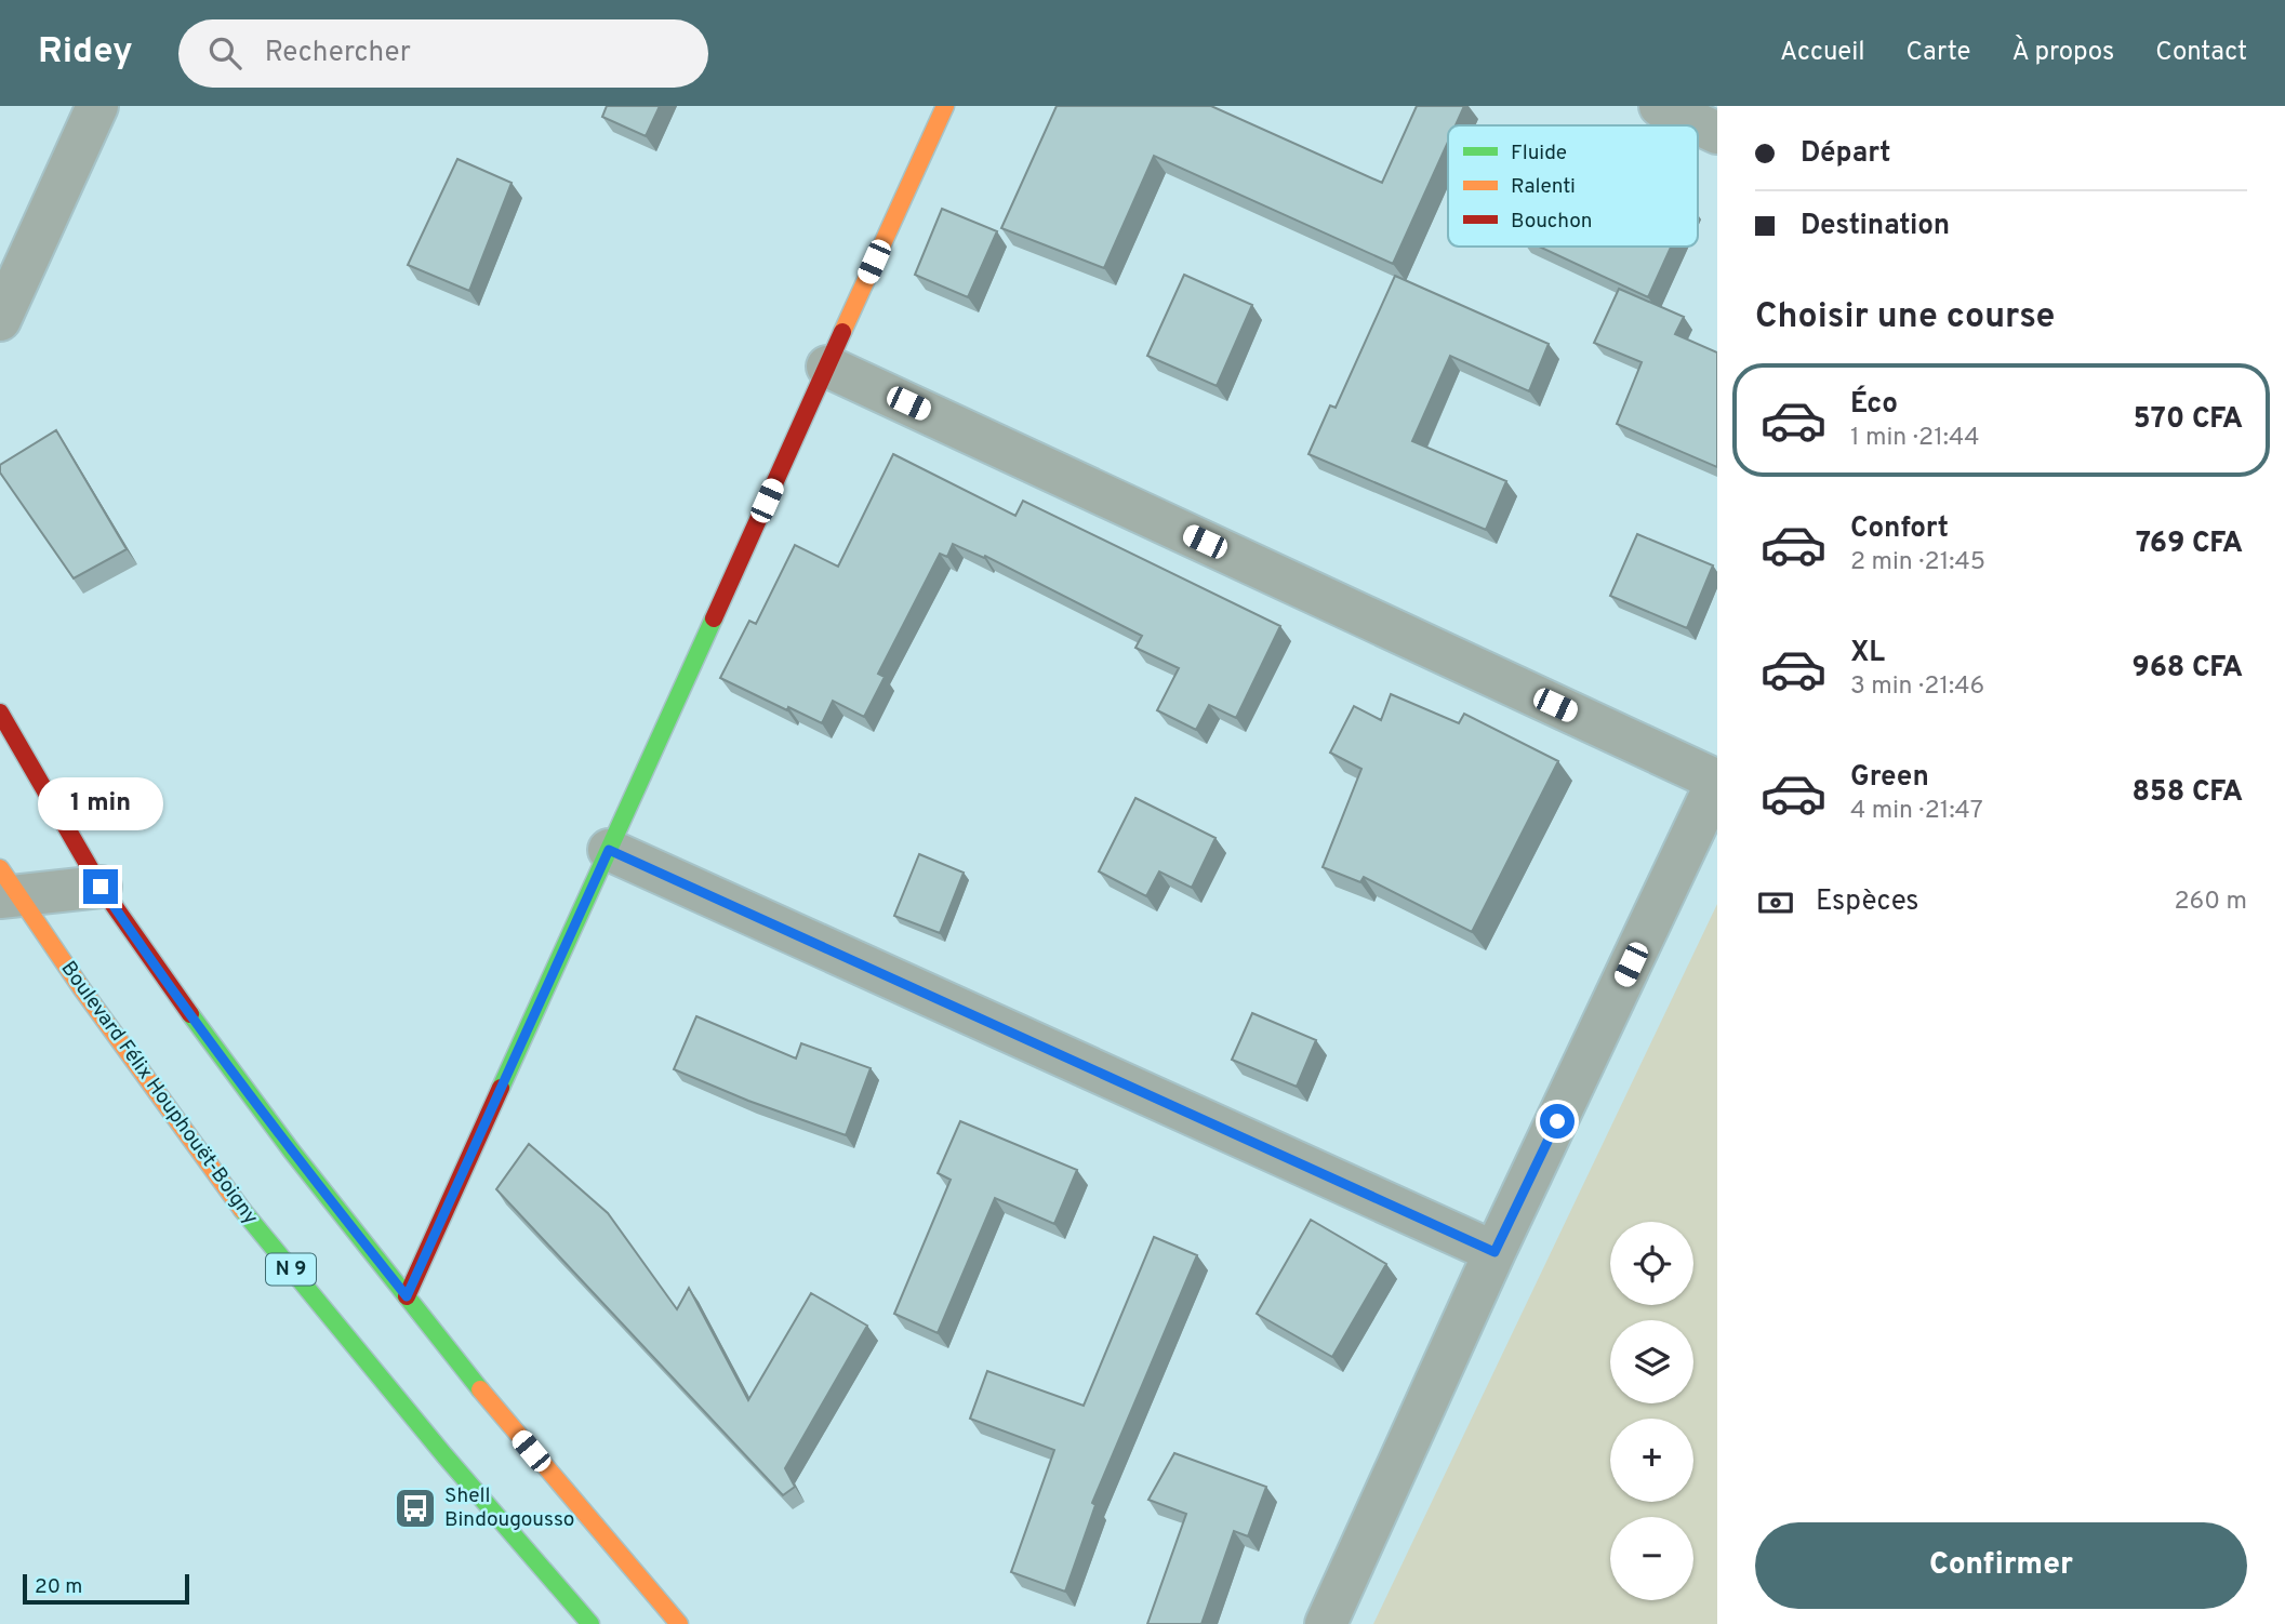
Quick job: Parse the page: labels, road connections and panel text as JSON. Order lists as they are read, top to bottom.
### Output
{
  "streets": {
    "main road": ["Boulevard Félix Houphouët-Boigny", "N 9"]
  },
  "places": {
    "bus stop": ["Shell Bindougousso"]
  },
  "legend": ["Fluide", "Ralenti", "Bouchon"],
  "scale_bar": "20 m",
  "page": {
    "header": "Ridey",
    "search": "Rechercher",
    "nav": [
      "Accueil",
      "Carte",
      "À propos",
      "Contact"
    ],
    "banner": ["Départ", "Destination"],
    "heading": "Choisir une course",
    "list": [
      {
        "name": "Éco",
        "note": "1 min · 21:44",
        "value": "570 CFA"
      },
      {
        "name": "Confort",
        "note": "2 min · 21:45",
        "value": "769 CFA"
      },
      {
        "name": "XL",
        "note": "3 min · 21:46",
        "value": "968 CFA"
      },
      {
        "name": "Green",
        "note": "4 min · 21:47",
        "value": "858 CFA"
      }
    ],
    "bubble": "1 min",
    "pay": ["Espèces", "260 m"],
    "map_buttons": ["+", "−"],
    "buttons": "Confirmer",
    "scale": "20 m"
  }
}
